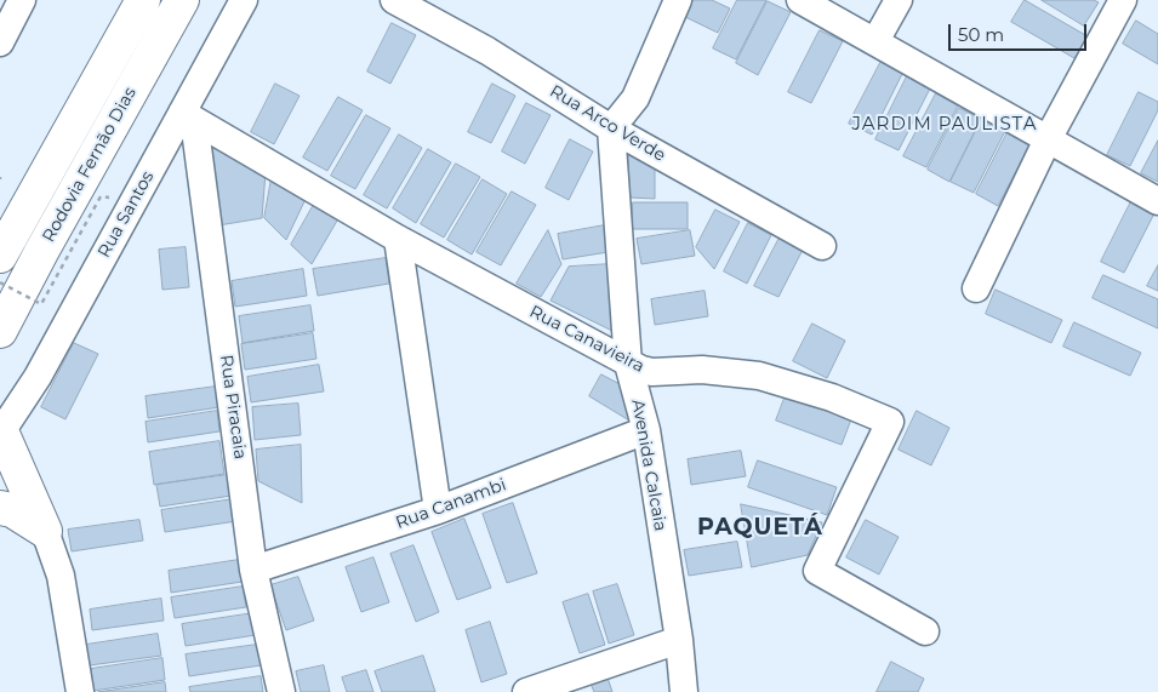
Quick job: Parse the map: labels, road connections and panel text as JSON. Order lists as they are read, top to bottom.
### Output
{
  "streets": {
    "highway": ["Rodovia Fernão Dias"],
    "street": [
      "Rua Arco Verde",
      "Rua Santos",
      "Rua Canavieira",
      "Rua Piracaia",
      "Avenida Calcaia",
      "Rua Canambi"
    ]
  },
  "crossings": [
    ["Rua Arco Verde", "Avenida Calcaia"],
    ["Rua Santos", "Rua Canavieira"],
    ["Rua Santos", "Rua Piracaia"],
    ["Rua Canavieira", "Rua Piracaia"],
    ["Rua Canavieira", "Avenida Calcaia"],
    ["Rua Piracaia", "Rua Canambi"],
    ["Avenida Calcaia", "Rua Canambi"]
  ],
  "districts": ["JARDIM PAULISTA", "PAQUETÁ"],
  "scale_bar": "50 m"
}
